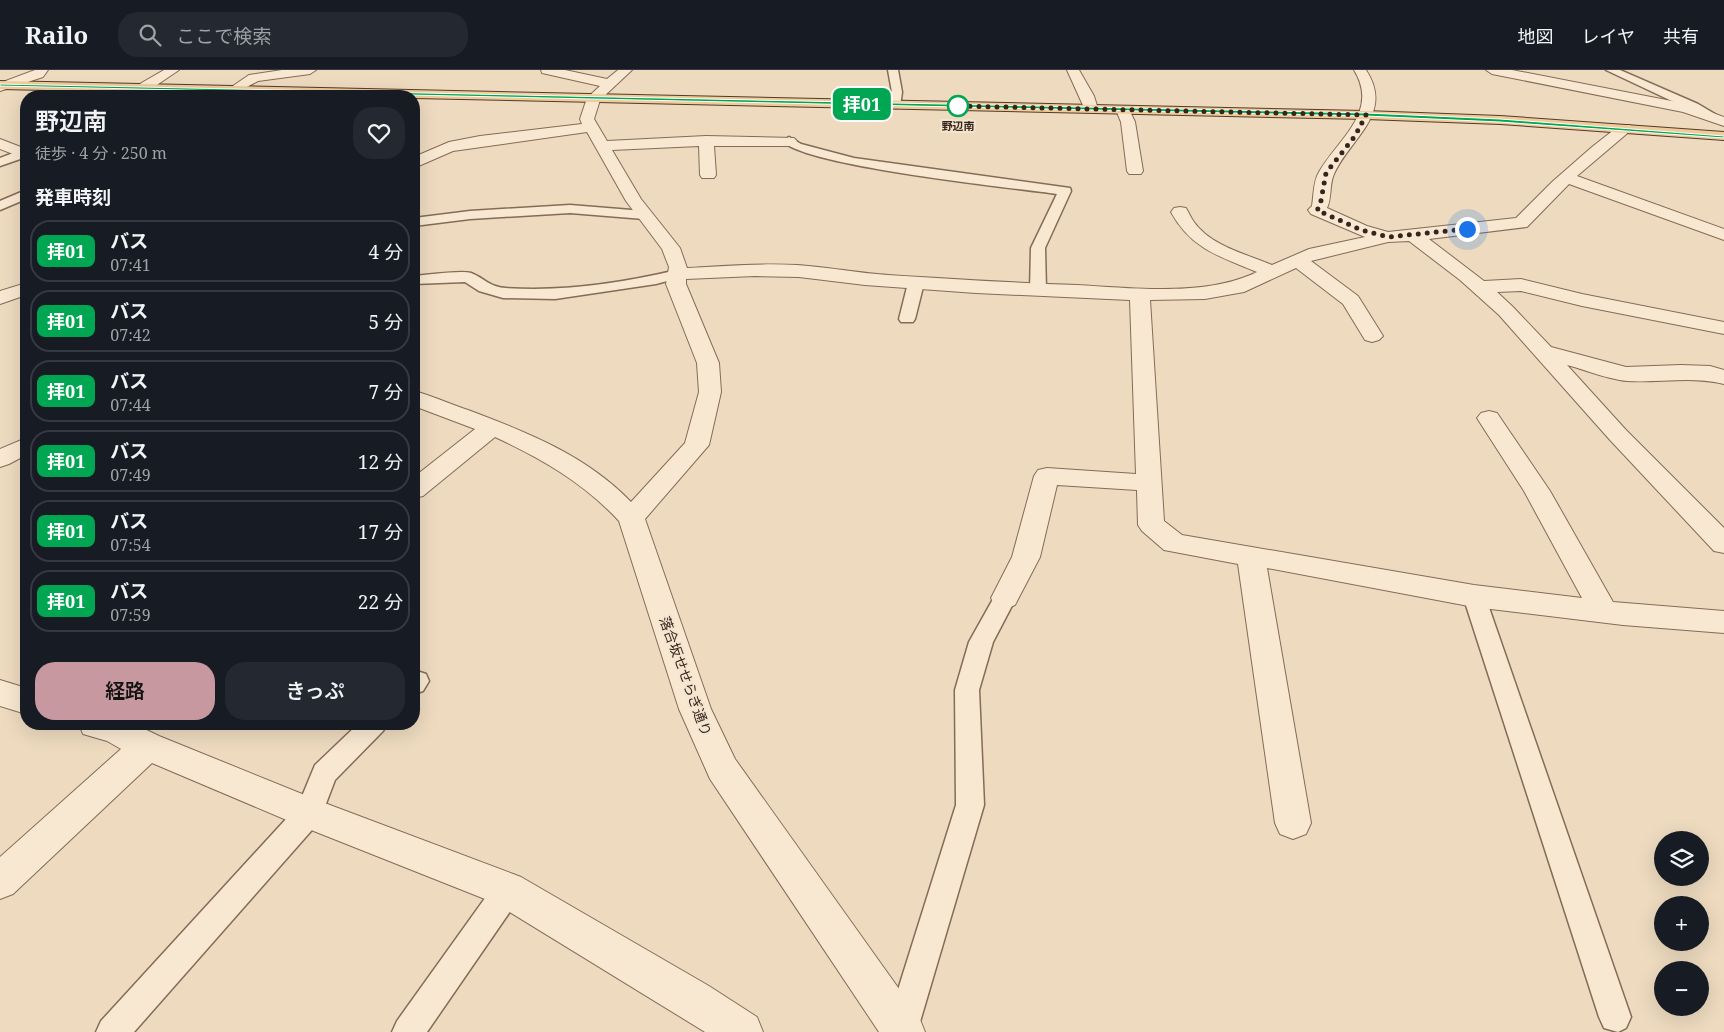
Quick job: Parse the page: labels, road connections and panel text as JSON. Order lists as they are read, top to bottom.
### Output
{
  "streets": {
    "street": ["落合坂せせらぎ通り"]
  },
  "places": ["野辺南"],
  "lines": ["bus line 拝01"],
  "page": {
    "header": "Railo",
    "search": "ここで検索",
    "nav": ["地図", "レイヤ", "共有"],
    "on_map": "拝01",
    "heading": [
      ["野辺南", "徒歩 · 4 分 · 250 m"],
      "発車時刻"
    ],
    "list": [
      {
        "mark": "拝01",
        "name": "バス",
        "note": "07:41",
        "value": "4 分"
      },
      {
        "mark": "拝01",
        "name": "バス",
        "note": "07:42",
        "value": "5 分"
      },
      {
        "mark": "拝01",
        "name": "バス",
        "note": "07:44",
        "value": "7 分"
      },
      {
        "mark": "拝01",
        "name": "バス",
        "note": "07:49",
        "value": "12 分"
      },
      {
        "mark": "拝01",
        "name": "バス",
        "note": "07:54",
        "value": "17 分"
      },
      {
        "mark": "拝01",
        "name": "バス",
        "note": "07:59",
        "value": "22 分"
      }
    ],
    "buttons": ["経路", "きっぷ"],
    "map_buttons": ["+", "−"]
  }
}
